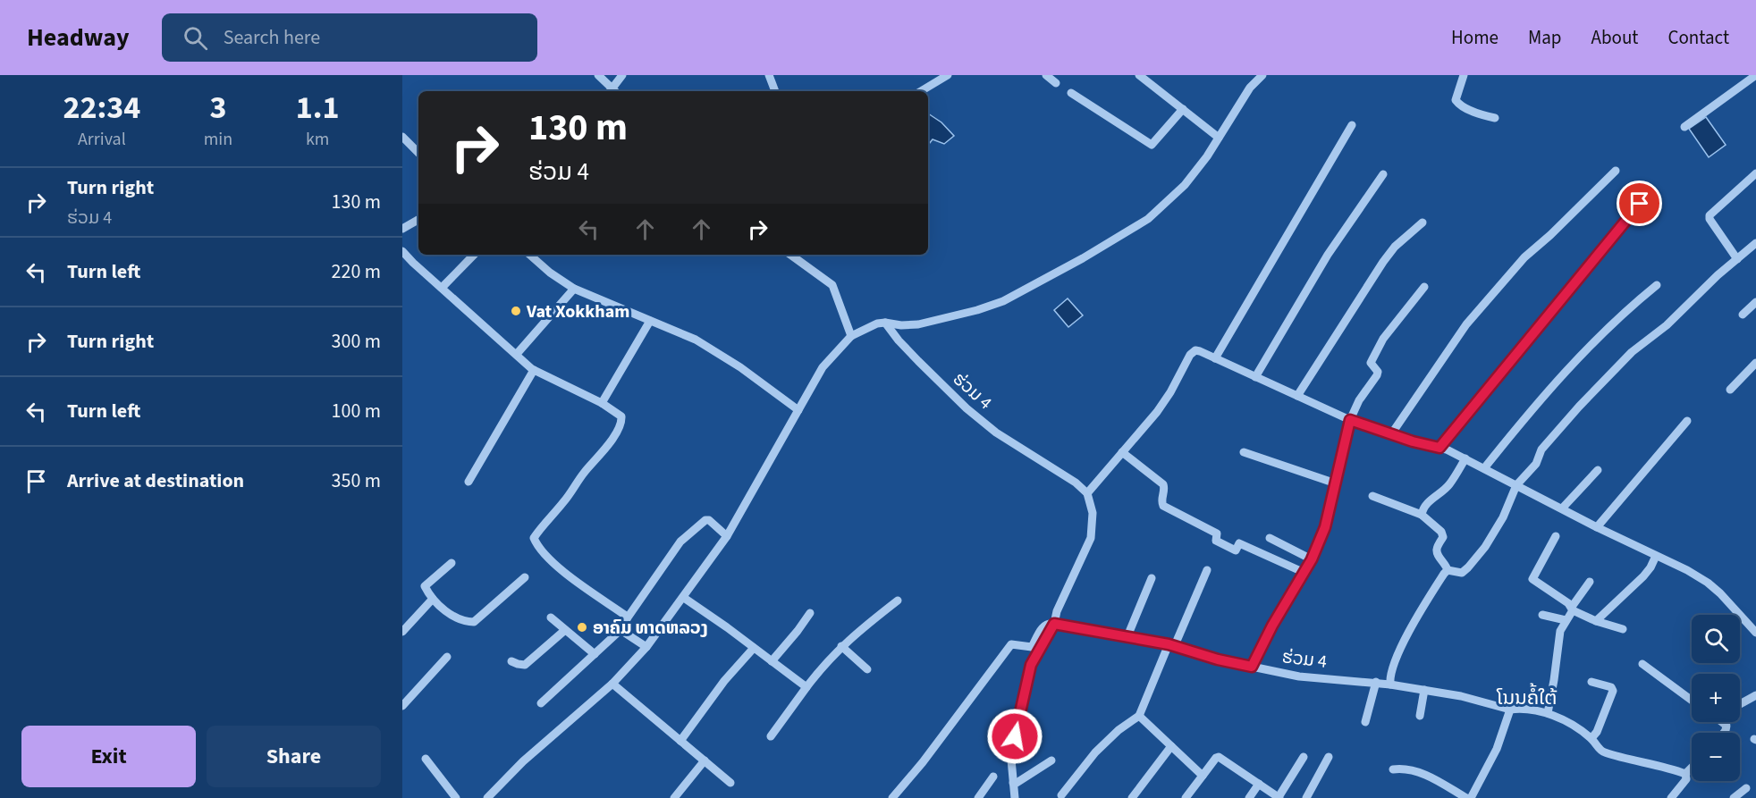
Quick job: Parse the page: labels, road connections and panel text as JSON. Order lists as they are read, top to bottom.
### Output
{
  "streets": {
    "street": ["ຮ່ວມ 4"]
  },
  "districts": ["ໂນນຄໍ້ໃຕ້"],
  "places": ["Vat Xokkham", "ອາຄົມ ທາດຫລວງ"],
  "page": {
    "header": "Headway",
    "search": "Search here",
    "nav": [
      "Home",
      "Map",
      "About",
      "Contact"
    ],
    "eta": [
      "22:34",
      "Arrival",
      "3",
      "min",
      "1.1",
      "km"
    ],
    "turn": ["130 m", "ຮ່ວມ 4"],
    "list": [
      {
        "name": "Turn right",
        "note": "ຮ່ວມ 4",
        "value": "130 m"
      },
      {
        "name": "Turn left",
        "value": "220 m"
      },
      {
        "name": "Turn right",
        "value": "300 m"
      },
      {
        "name": "Turn left",
        "value": "100 m"
      },
      {
        "name": "Arrive at destination",
        "value": "350 m"
      }
    ],
    "map_buttons": ["+", "−"],
    "buttons": ["Exit", "Share"]
  }
}
